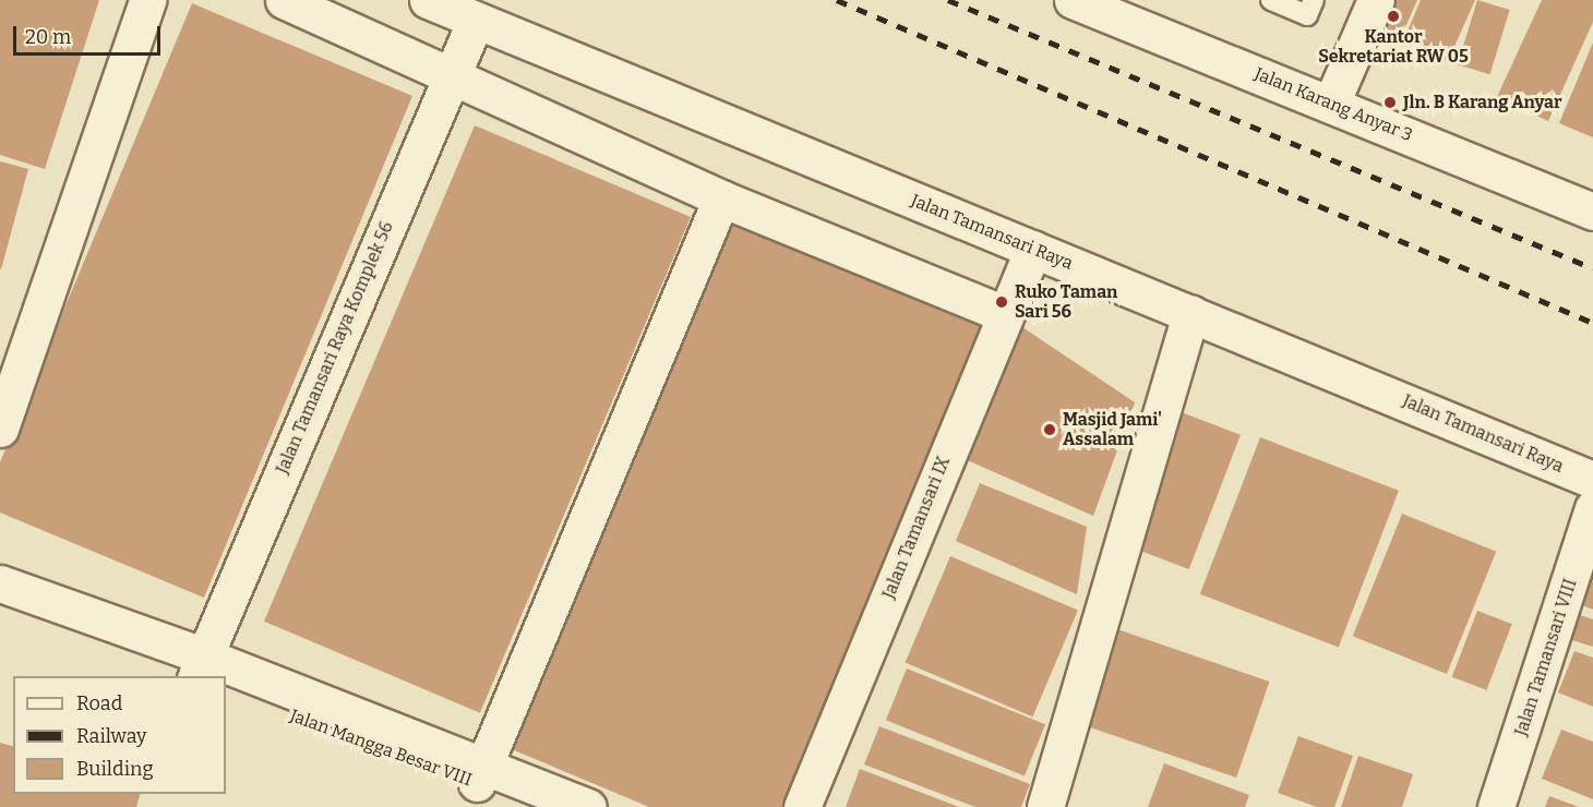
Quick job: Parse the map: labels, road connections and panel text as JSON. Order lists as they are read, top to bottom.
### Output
{
  "streets": {
    "street": [
      "Jalan Karang Anyar 3",
      "Jalan Tamansari Raya",
      "Jalan Tamansari Raya Komplek 56",
      "Jalan Tamansari IX",
      "Jalan Tamansari VIII",
      "Jalan Mangga Besar VIII"
    ]
  },
  "crossings": [
    ["Jalan Tamansari Raya", "Jalan Tamansari Raya Komplek 56"],
    ["Jalan Tamansari Raya", "Jalan Tamansari IX"]
  ],
  "places": [
    "Kantor Sekretariat RW 05",
    "Jln. B Karang Anyar",
    "Ruko Taman Sari 56",
    "Masjid Jami' Assalam"
  ],
  "legend": ["Road", "Railway", "Building"],
  "scale_bar": "20 m"
}
